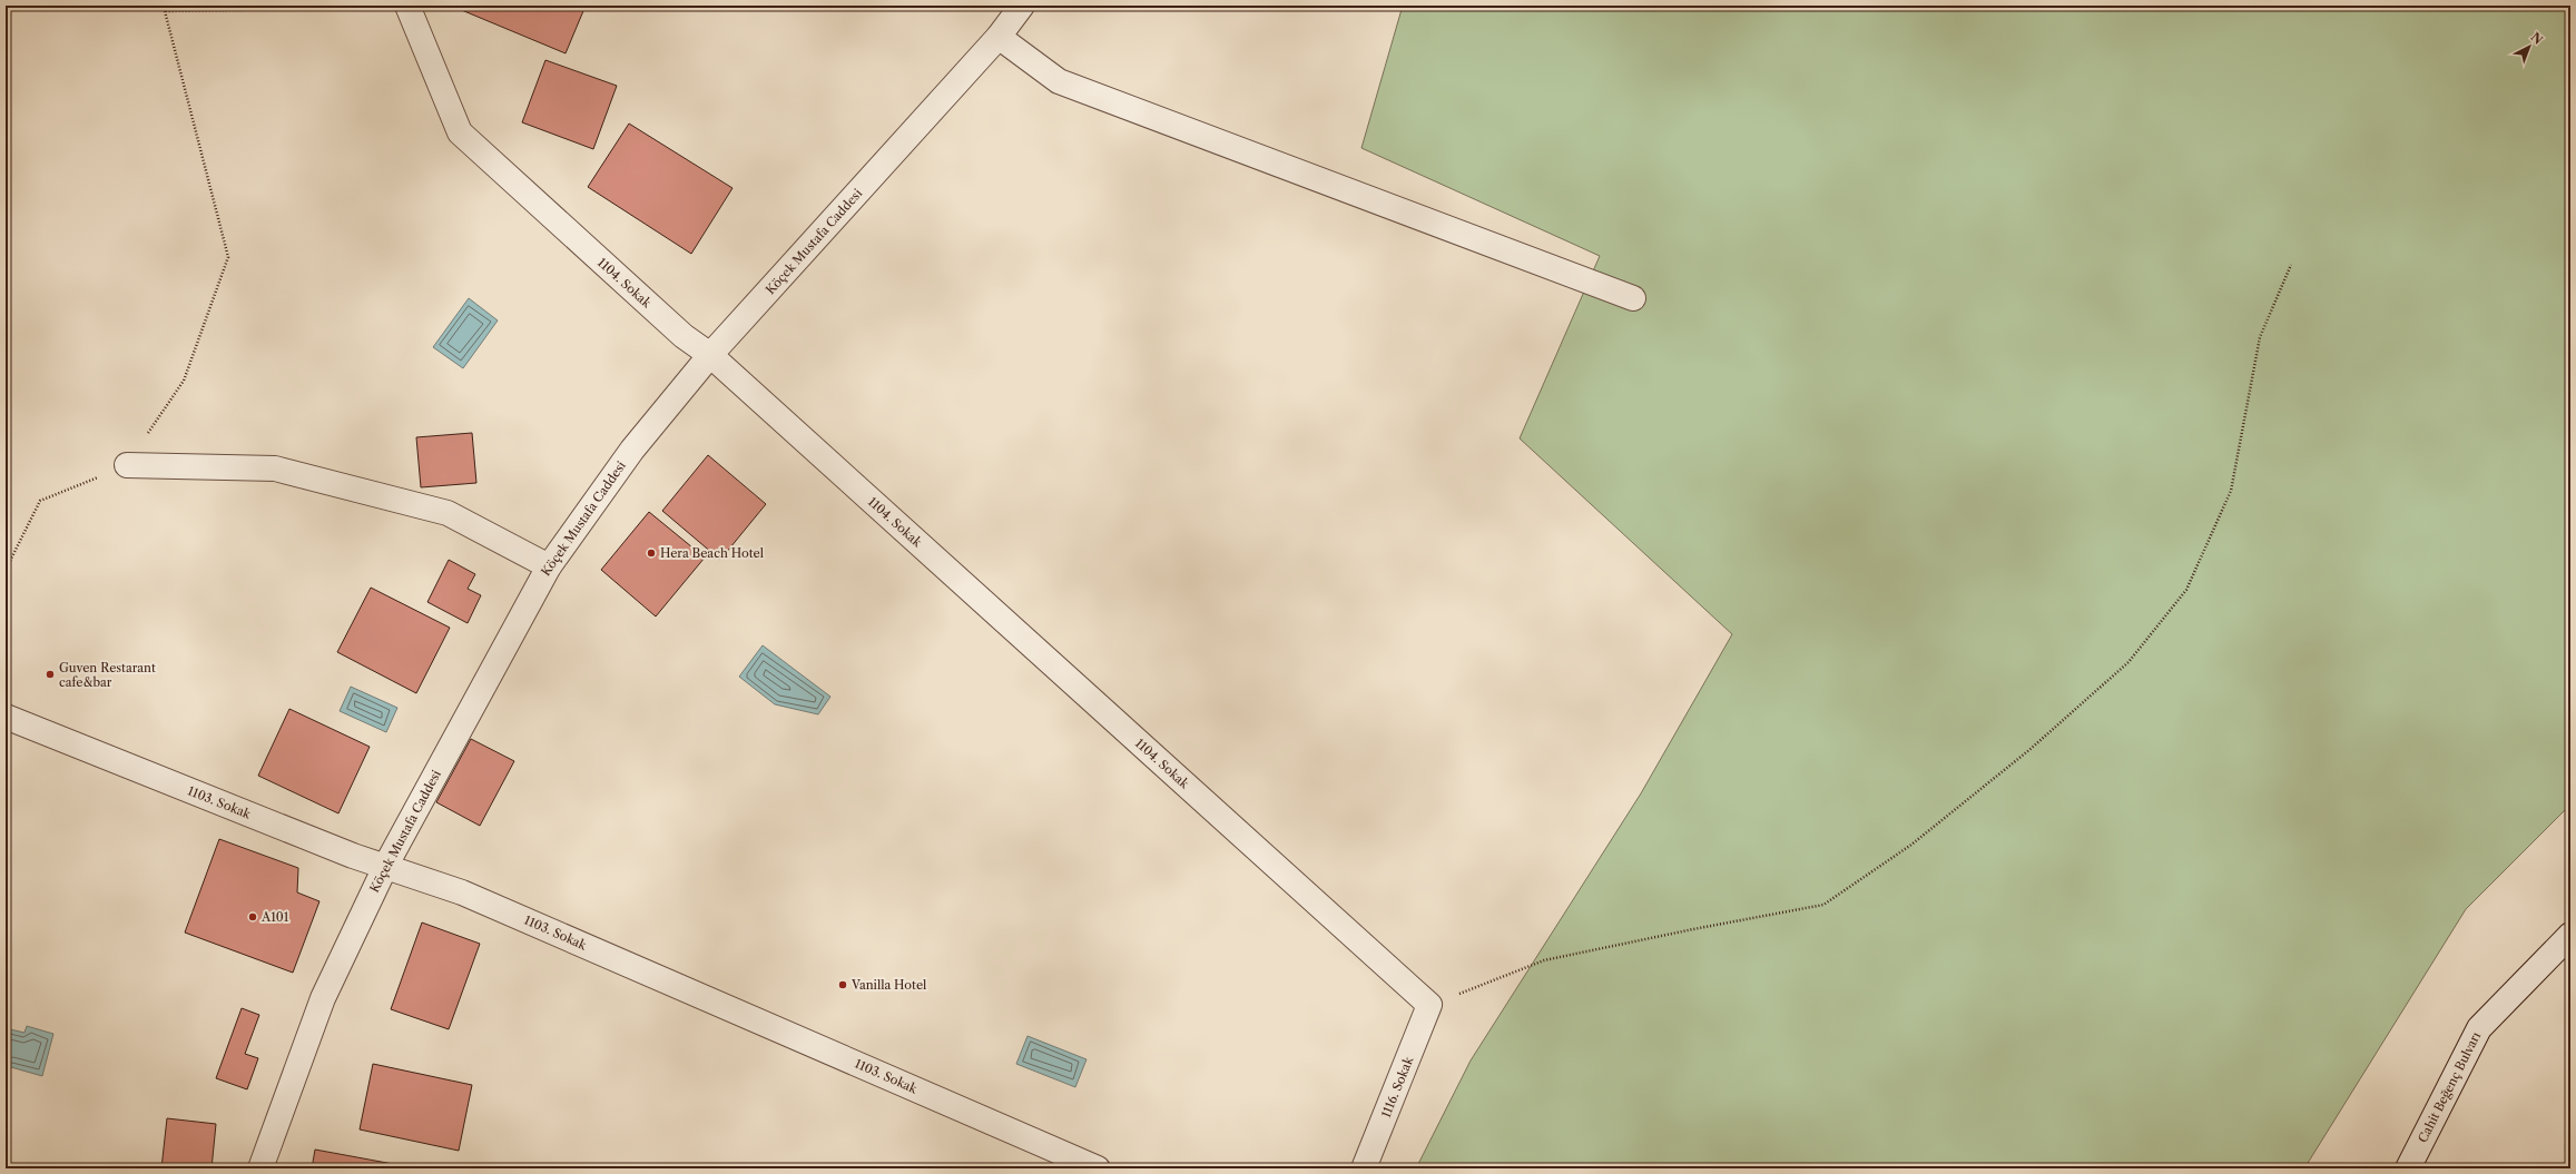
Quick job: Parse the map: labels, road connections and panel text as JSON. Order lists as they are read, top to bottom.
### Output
{
  "streets": {
    "street": [
      "Köçek Mustafa Caddesi",
      "1104. Sokak",
      "1103. Sokak",
      "1116. Sokak",
      "Cahit Beğenç Bulvarı"
    ]
  },
  "crossings": [
    ["Köçek Mustafa Caddesi", "1104. Sokak"],
    ["Köçek Mustafa Caddesi", "1103. Sokak"],
    ["1104. Sokak", "1116. Sokak"]
  ],
  "places": [
    "Hera Beach Hotel",
    "Guven Restarant cafe&bar",
    "A101",
    "Vanilla Hotel"
  ],
  "north": "top right"
}
